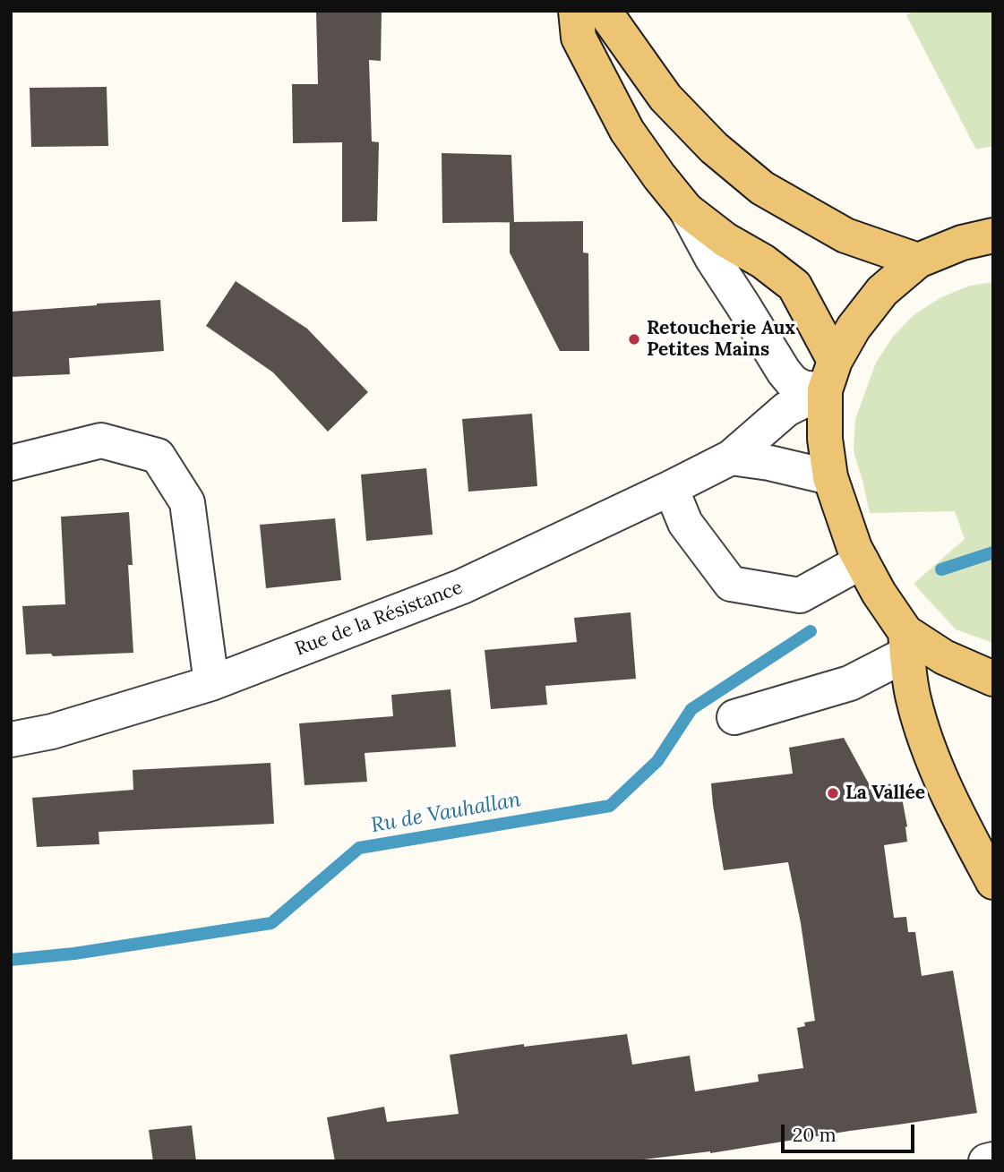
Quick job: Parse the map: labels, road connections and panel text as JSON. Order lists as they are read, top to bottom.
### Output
{
  "streets": {
    "street": ["Rue de la Résistance"]
  },
  "water": ["Ru de Vauhallan"],
  "places": ["Retoucherie Aux Petites Mains", "La Vallée"],
  "scale_bar": "20 m"
}
